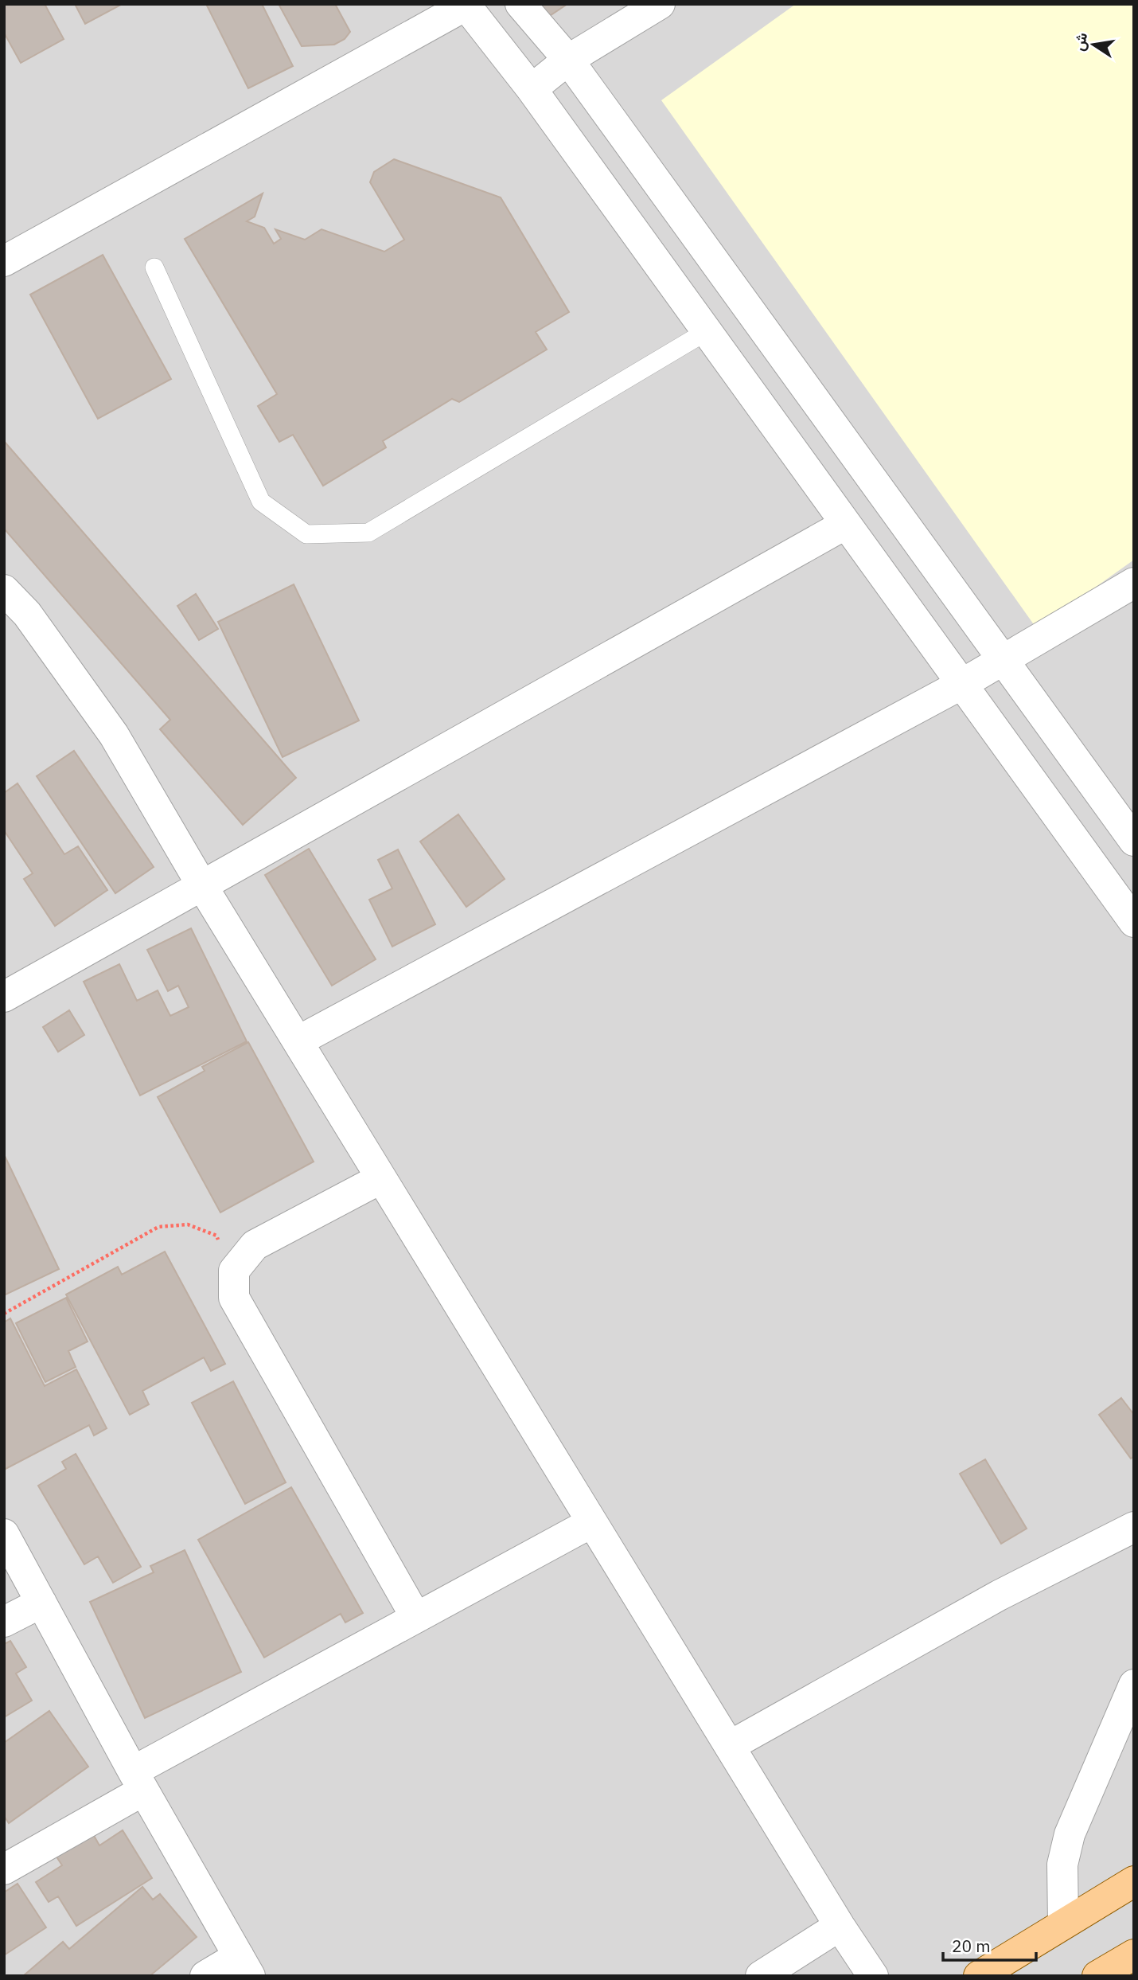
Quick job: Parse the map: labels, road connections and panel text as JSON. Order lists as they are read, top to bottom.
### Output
{
  "scale_bar": "20 m",
  "north": "left"
}
